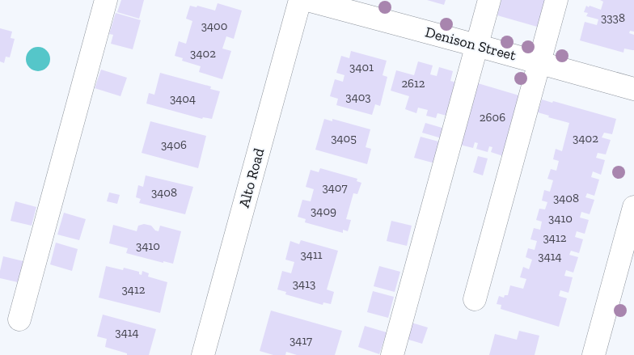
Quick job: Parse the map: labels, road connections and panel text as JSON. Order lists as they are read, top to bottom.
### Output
{
  "streets": {
    "street": ["Denison Street", "Alto Road"]
  },
  "house_numbers": [
    "3338",
    "3400",
    "3402",
    "3401",
    "2612",
    "3403",
    "3404",
    "2606",
    "3405",
    "3402",
    "3406",
    "3407",
    "3408",
    "3408",
    "3409",
    "3410",
    "3412",
    "3410",
    "3411",
    "3414",
    "3413",
    "3412",
    "3414",
    "3417"
  ]
}
